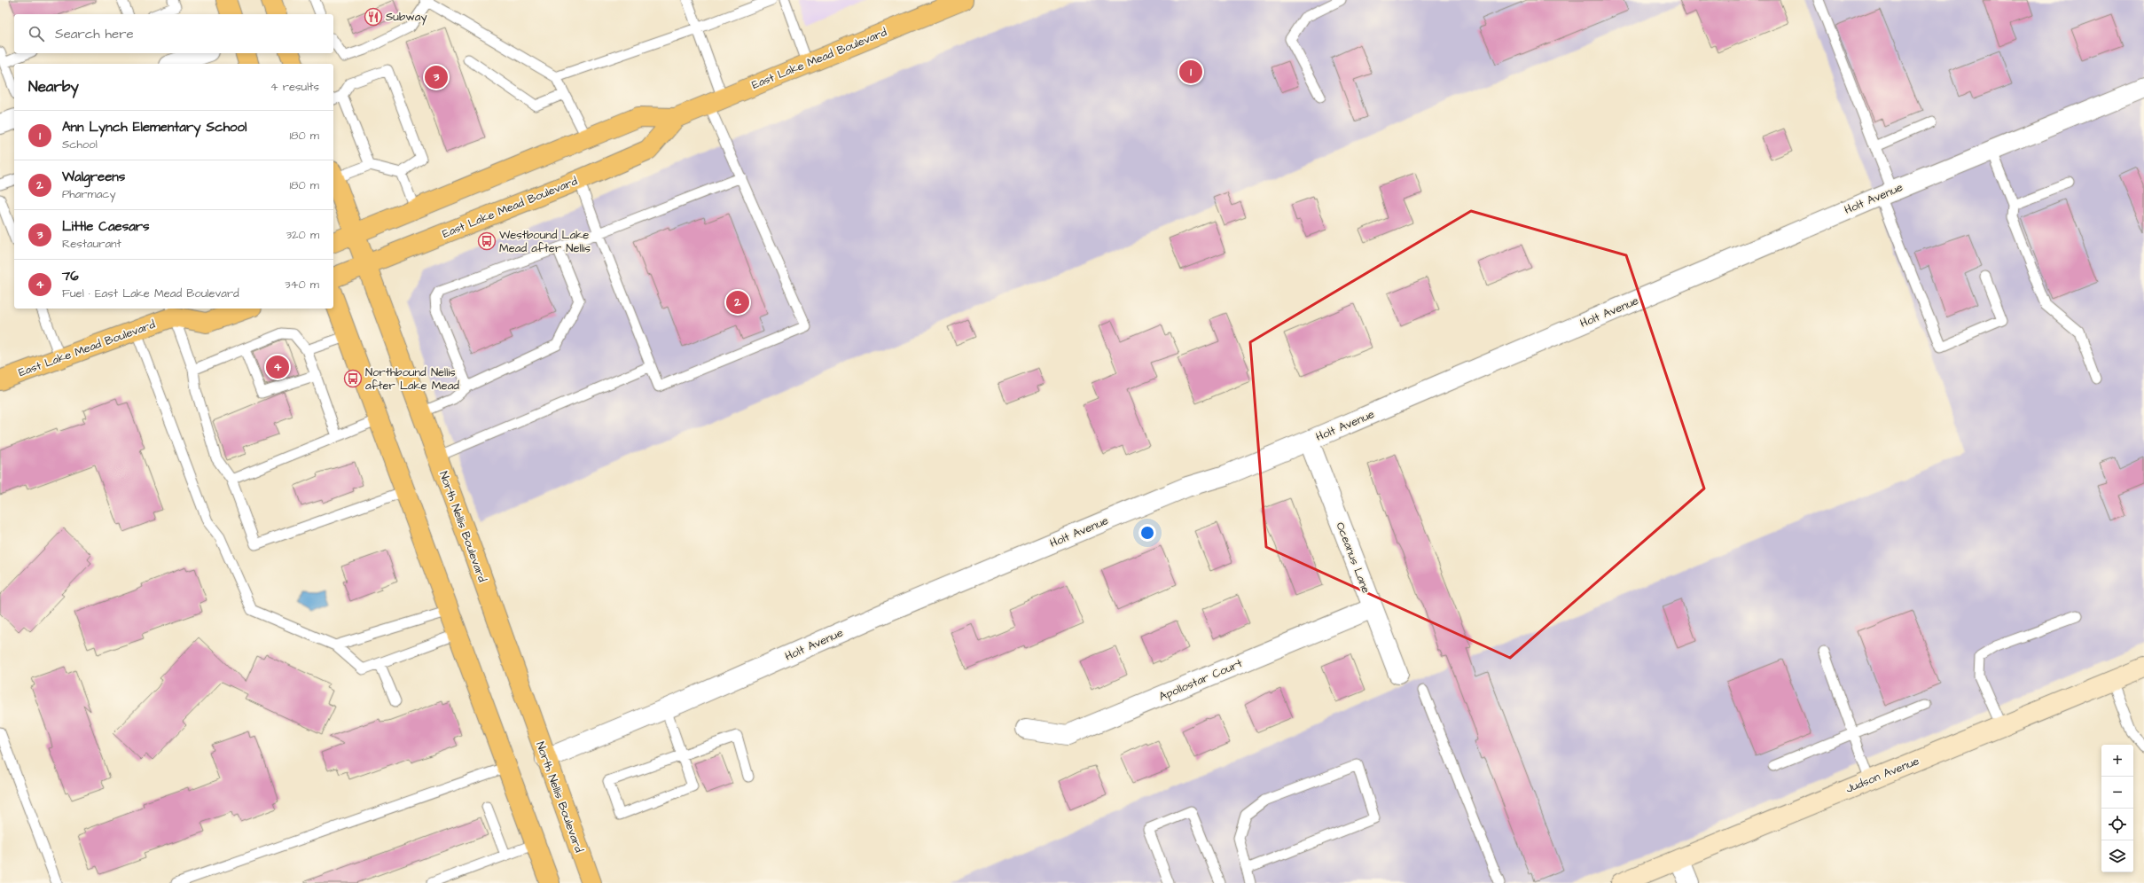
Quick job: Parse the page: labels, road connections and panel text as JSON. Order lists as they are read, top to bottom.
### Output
{
  "streets": {
    "main road": ["East Lake Mead Boulevard", "North Nellis Boulevard"],
    "street": [
      "Holt Avenue",
      "Oceanus Lane",
      "Apollostar Court",
      "Judson Avenue"
    ]
  },
  "crossings": [
    ["East Lake Mead Boulevard", "North Nellis Boulevard"],
    ["Holt Avenue", "North Nellis Boulevard"],
    ["Holt Avenue", "Oceanus Lane"],
    ["Oceanus Lane", "Apollostar Court"]
  ],
  "places": {
    "restaurant": ["Subway"],
    "bus stop": ["Westbound Lake Mead after Nellis", "Northbound Nellis after Lake Mead"]
  },
  "page": {
    "search": "Search here",
    "pins": [
      "1",
      "3",
      "2",
      "4"
    ],
    "heading": ["Nearby", "4 results"],
    "list": [
      {
        "mark": "1",
        "name": "Ann Lynch Elementary School",
        "note": "School",
        "value": "180 m"
      },
      {
        "mark": "2",
        "name": "Walgreens",
        "note": "Pharmacy",
        "value": "180 m"
      },
      {
        "mark": "3",
        "name": "Little Caesars",
        "note": "Restaurant",
        "value": "320 m"
      },
      {
        "mark": "4",
        "name": "76",
        "note": "Fuel · East Lake Mead Boulevard",
        "value": "340 m"
      }
    ],
    "map_buttons": ["+", "−"]
  }
}
